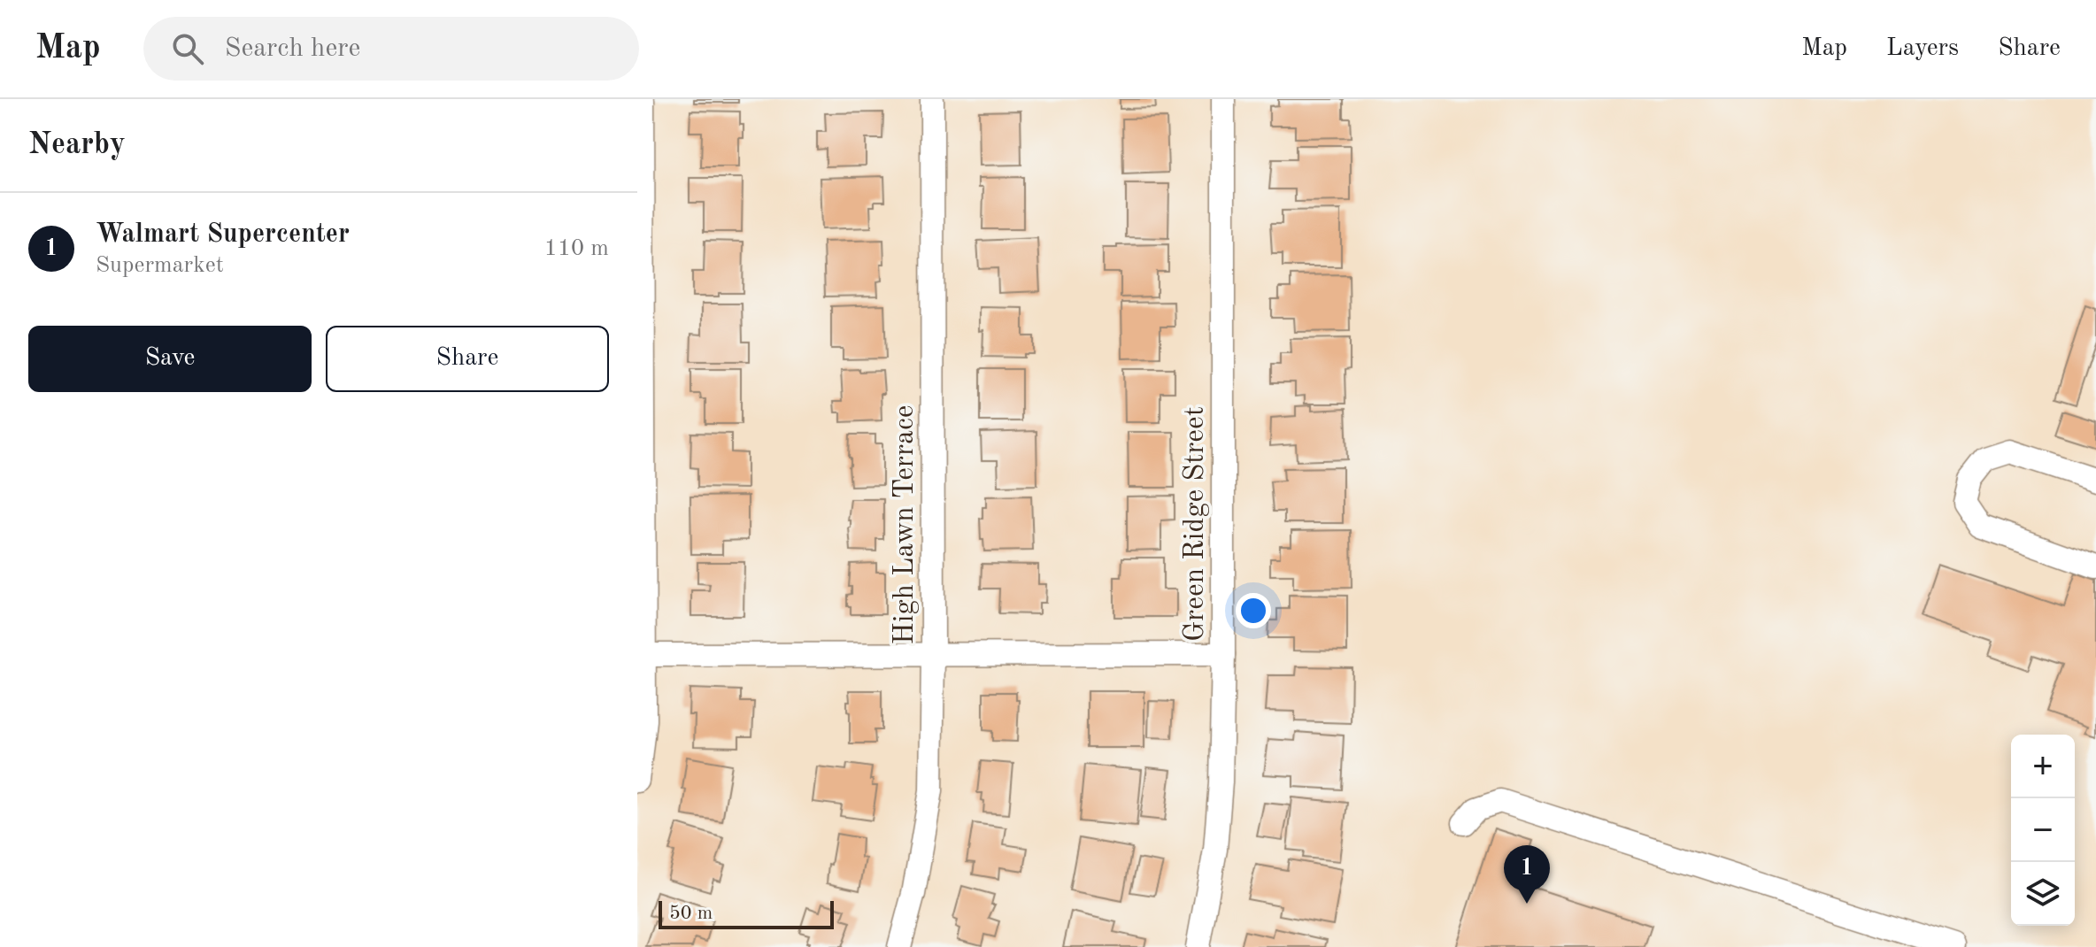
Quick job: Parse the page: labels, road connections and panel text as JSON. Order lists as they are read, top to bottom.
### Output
{
  "streets": {
    "street": ["Green Ridge Street", "High Lawn Terrace"]
  },
  "scale_bar": "50 m",
  "page": {
    "header": "Map",
    "search": "Search here",
    "nav": ["Map", "Layers", "Share"],
    "heading": "Nearby",
    "list": [
      {
        "mark": "1",
        "name": "Walmart Supercenter",
        "note": "Supermarket",
        "value": "110 m"
      }
    ],
    "buttons": ["Save", "Share"],
    "map_buttons": ["+", "−"],
    "pins": "1",
    "scale": "50 m"
  }
}
